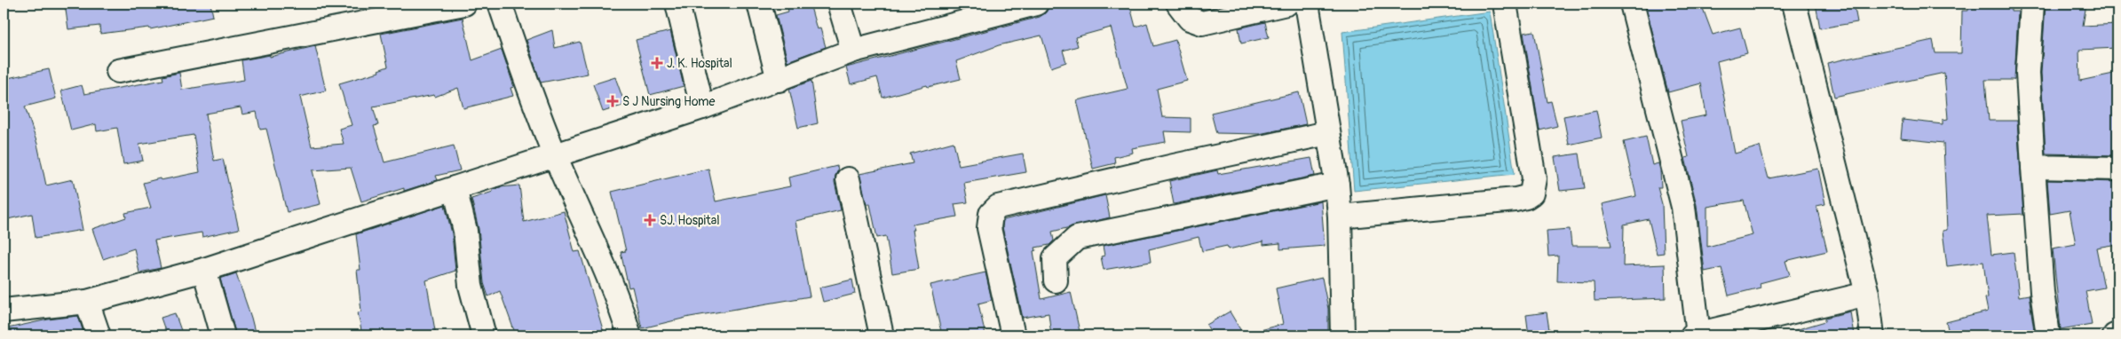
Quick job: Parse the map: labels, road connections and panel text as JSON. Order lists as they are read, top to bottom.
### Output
{
  "places": {
    "health": ["J. K. Hospital", "S J Nursing Home", "SJ. Hospital"]
  }
}
